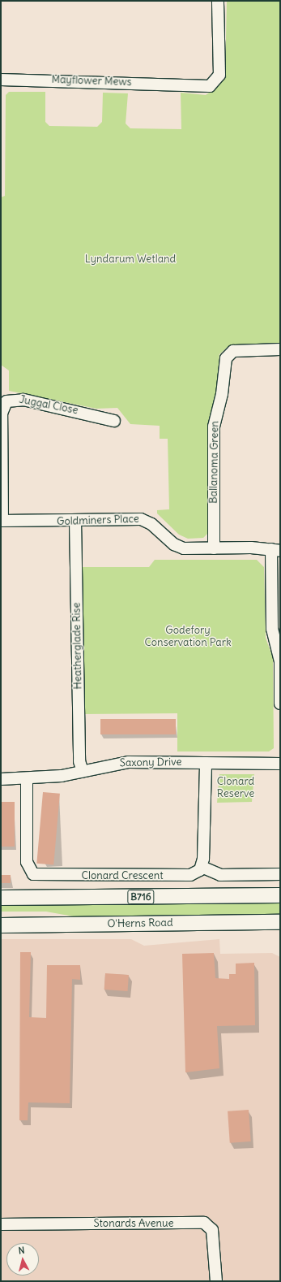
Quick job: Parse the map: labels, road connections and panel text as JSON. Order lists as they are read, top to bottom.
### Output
{
  "streets": {
    "main road": ["B716", "O'Herns Road"],
    "street": [
      "Mayflower Mews",
      "Juggal Close",
      "Ballanoma Green",
      "Goldminers Place",
      "Heatherglade Rise",
      "Saxony Drive",
      "Clonard Crescent",
      "Stonards Avenue"
    ]
  },
  "crossings": [
    ["Juggal Close", "Goldminers Place"],
    ["Ballanoma Green", "Goldminers Place"],
    ["Goldminers Place", "Heatherglade Rise"],
    ["Heatherglade Rise", "Saxony Drive"],
    ["Saxony Drive", "Clonard Crescent"]
  ],
  "parks": ["Lyndarum Wetland", "Godefory Conservation Park", "Clonard Reserve"],
  "north": "top"
}
